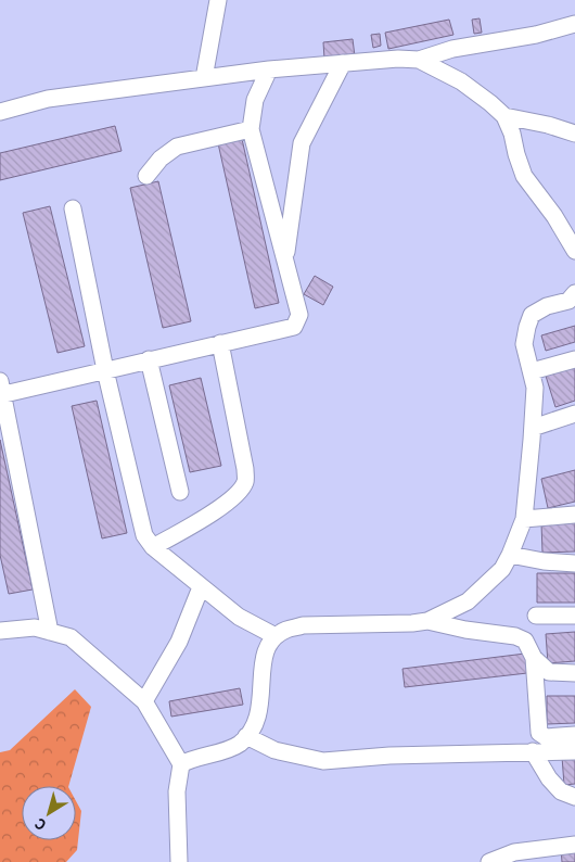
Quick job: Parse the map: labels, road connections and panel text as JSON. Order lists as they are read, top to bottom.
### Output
{
  "north": "bottom left"
}
